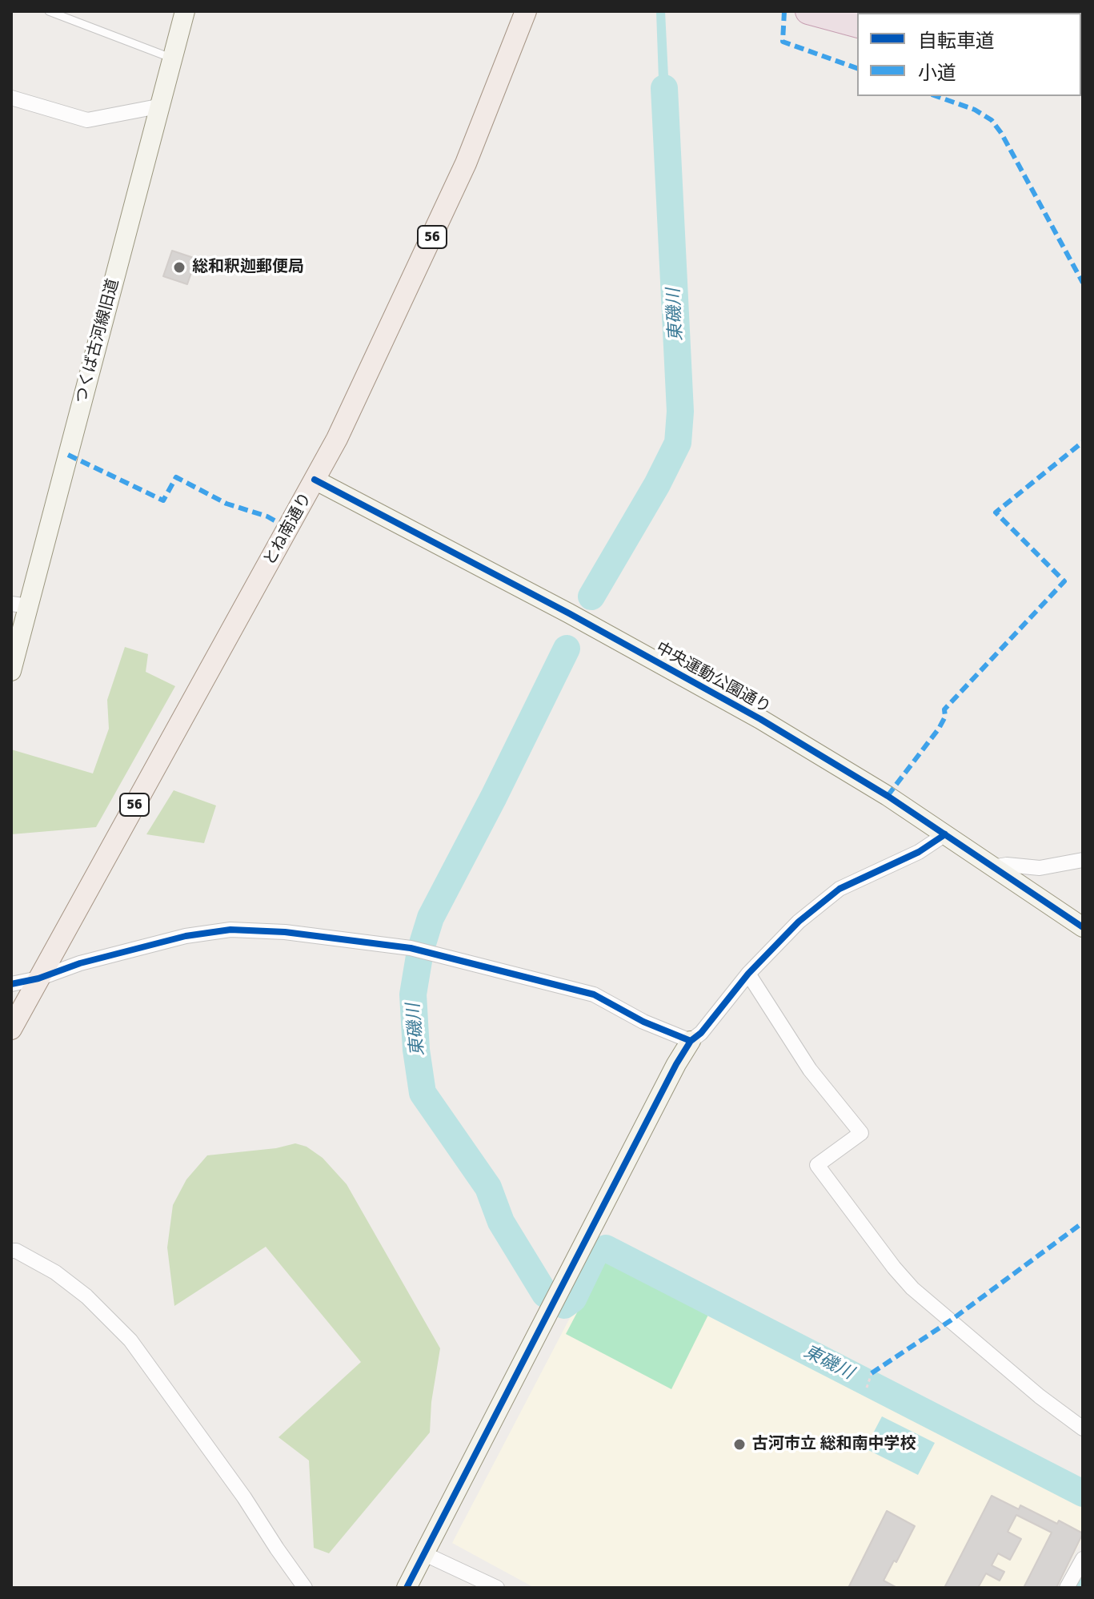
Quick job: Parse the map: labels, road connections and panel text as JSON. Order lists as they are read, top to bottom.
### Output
{
  "streets": {
    "main road": ["56", "とね南通り"],
    "street": ["つくば古河線旧道", "中央運動公園通り"]
  },
  "crossings": [
    ["とね南通り", "中央運動公園通り"]
  ],
  "water": ["東磯川"],
  "places": ["総和釈迦郵便局", "古河市立 総和南中学校"],
  "legend": ["自転車道", "小道"]
}
